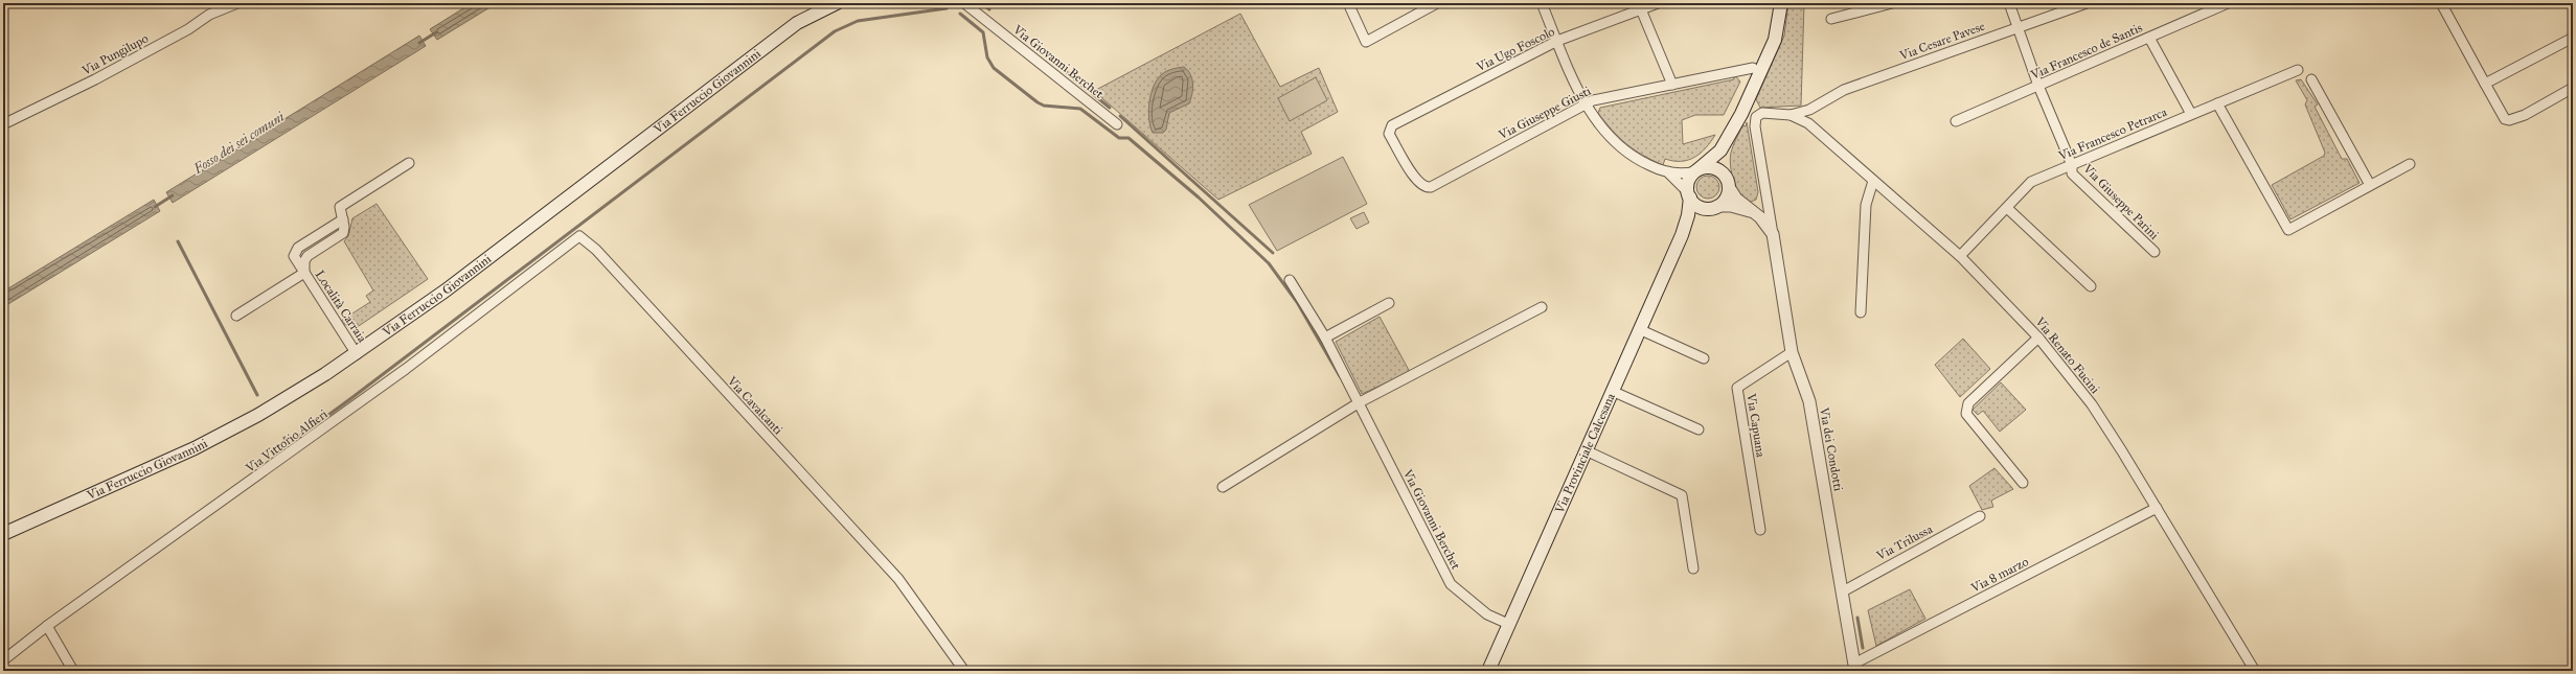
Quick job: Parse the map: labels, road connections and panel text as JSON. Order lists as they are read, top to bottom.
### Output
{
  "streets": {
    "main road": ["Via Ferruccio Giovannini", "Via Provinciale Calcesana"],
    "street": [
      "Via Cesare Pavese",
      "Via Ugo Foscolo",
      "Via Francesco de Santis",
      "Via Pungilupo",
      "Via Giovanni Berchet",
      "Via Giuseppe Giusti",
      "Via Francesco Petrarca",
      "Via Giuseppe Parini",
      "Località Carraia",
      "Via Renato Fucini",
      "Via Cavalcanti",
      "Via Capuana",
      "Via Vittorio Alfieri",
      "Via dei Condotti",
      "Via Trilussa",
      "Via 8 marzo"
    ]
  },
  "crossings": [
    ["Via Cesare Pavese", "Via Giuseppe Parini"],
    ["Via Cesare Pavese", "Via Renato Fucini"],
    ["Via Cesare Pavese", "Via dei Condotti"],
    ["Via Ugo Foscolo", "Via Giuseppe Giusti"],
    ["Via Francesco de Santis", "Via Giuseppe Parini"],
    ["Via Giovanni Berchet", "Via Provinciale Calcesana"],
    ["Via Ferruccio Giovannini", "Località Carraia"],
    ["Via Francesco Petrarca", "Via Giuseppe Parini"],
    ["Via Francesco Petrarca", "Via Renato Fucini"],
    ["Via Renato Fucini", "Via dei Condotti"],
    ["Via Renato Fucini", "Via 8 marzo"],
    ["Via Cavalcanti", "Via Vittorio Alfieri"],
    ["Via Capuana", "Via dei Condotti"],
    ["Via dei Condotti", "Via Trilussa"],
    ["Via dei Condotti", "Via 8 marzo"]
  ],
  "water": ["Fosso dei sei comuni"]
}
